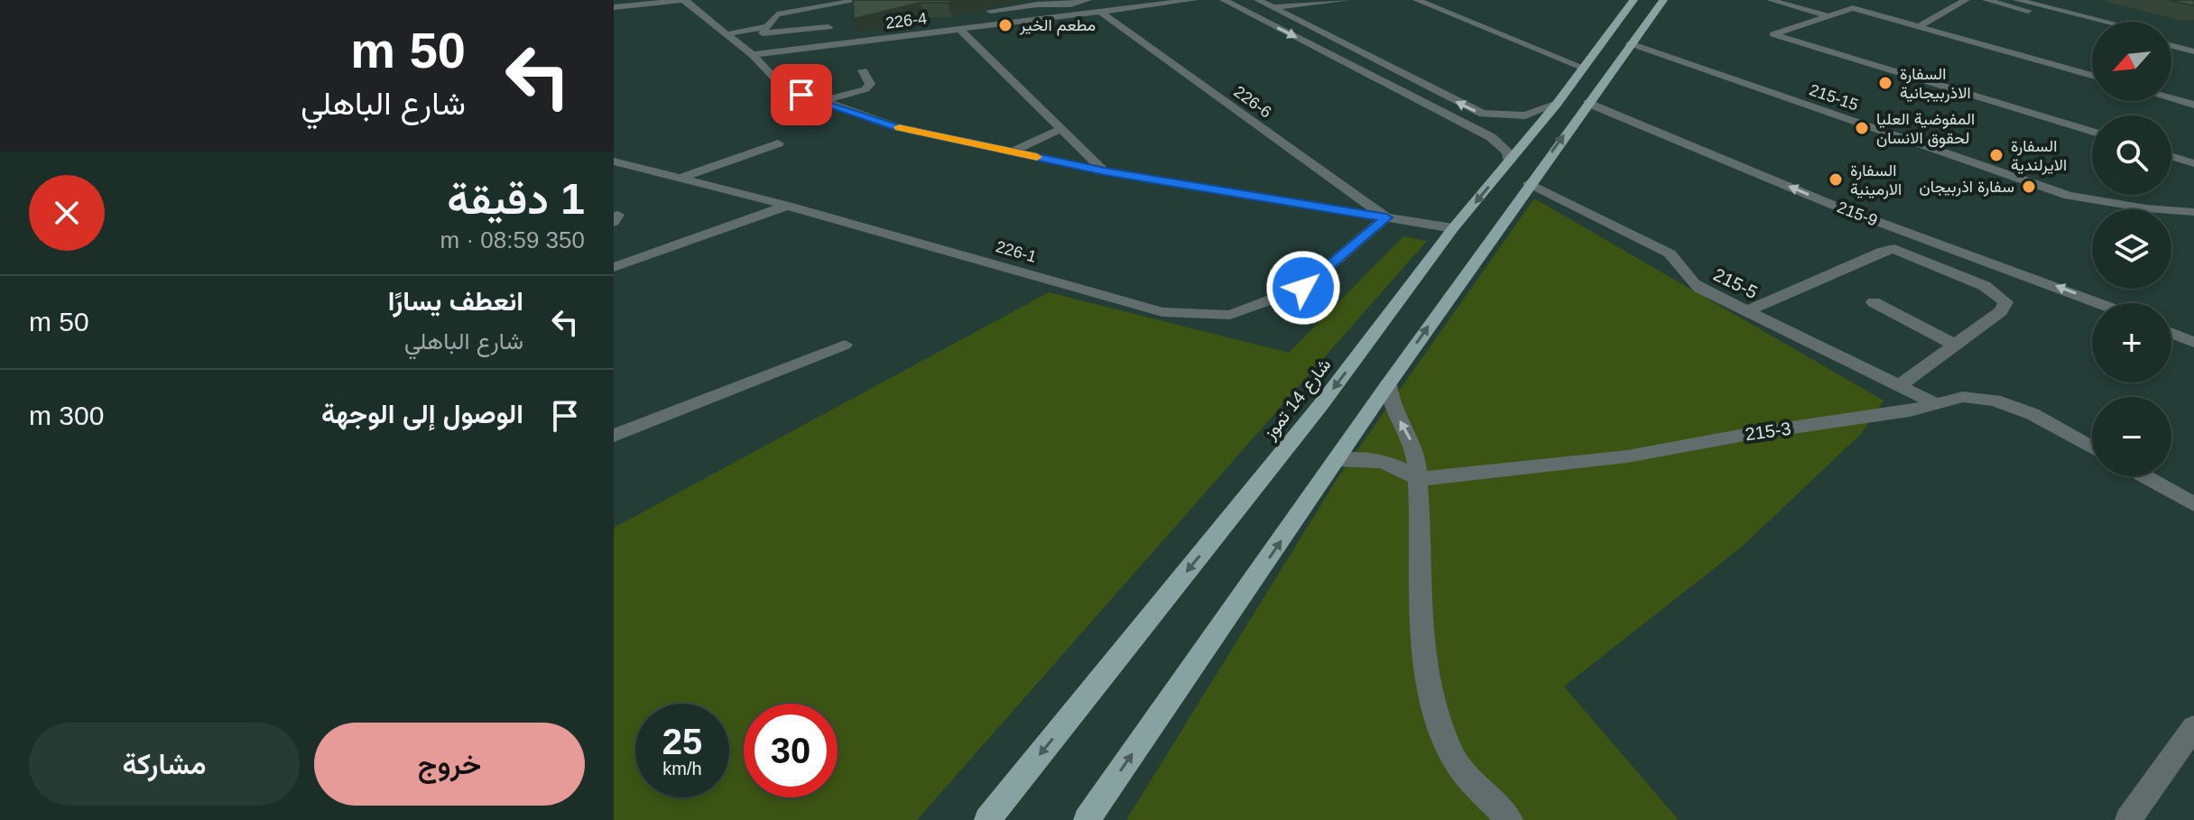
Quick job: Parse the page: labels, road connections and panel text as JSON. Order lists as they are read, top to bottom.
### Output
{
  "streets": {
    "main road": ["شارع 14 تموز"],
    "street": [
      "226-4",
      "215-15",
      "226-6",
      "215-9",
      "226-1",
      "215-5",
      "215-3"
    ]
  },
  "crossings": [
    ["226-4", "226-6"],
    ["226-6", "226-1"],
    ["215-5", "215-3"]
  ],
  "one_way": ["215-9"],
  "places": [
    "مطعم الخير",
    "السفارة الاذربيجانية",
    "المفوضية العليا لحقوق الانسان",
    "السفارة الايرلندية",
    "السفارة الارمينية",
    "سفارة اذربيجان"
  ],
  "north": "bottom left",
  "page": {
    "turn": ["50 m", "شارع الباهلي"],
    "map_buttons": ["+", "−"],
    "heading": ["1 دقيقة", "350 m · 08:59"],
    "list": [
      {
        "name": "انعطف يسارًا",
        "note": "شارع الباهلي",
        "value": "50 m"
      },
      {
        "name": "الوصول إلى الوجهة",
        "value": "300 m"
      }
    ],
    "speed": "25 km/h",
    "limit": "30",
    "buttons": ["خروج", "مشاركة"]
  }
}
